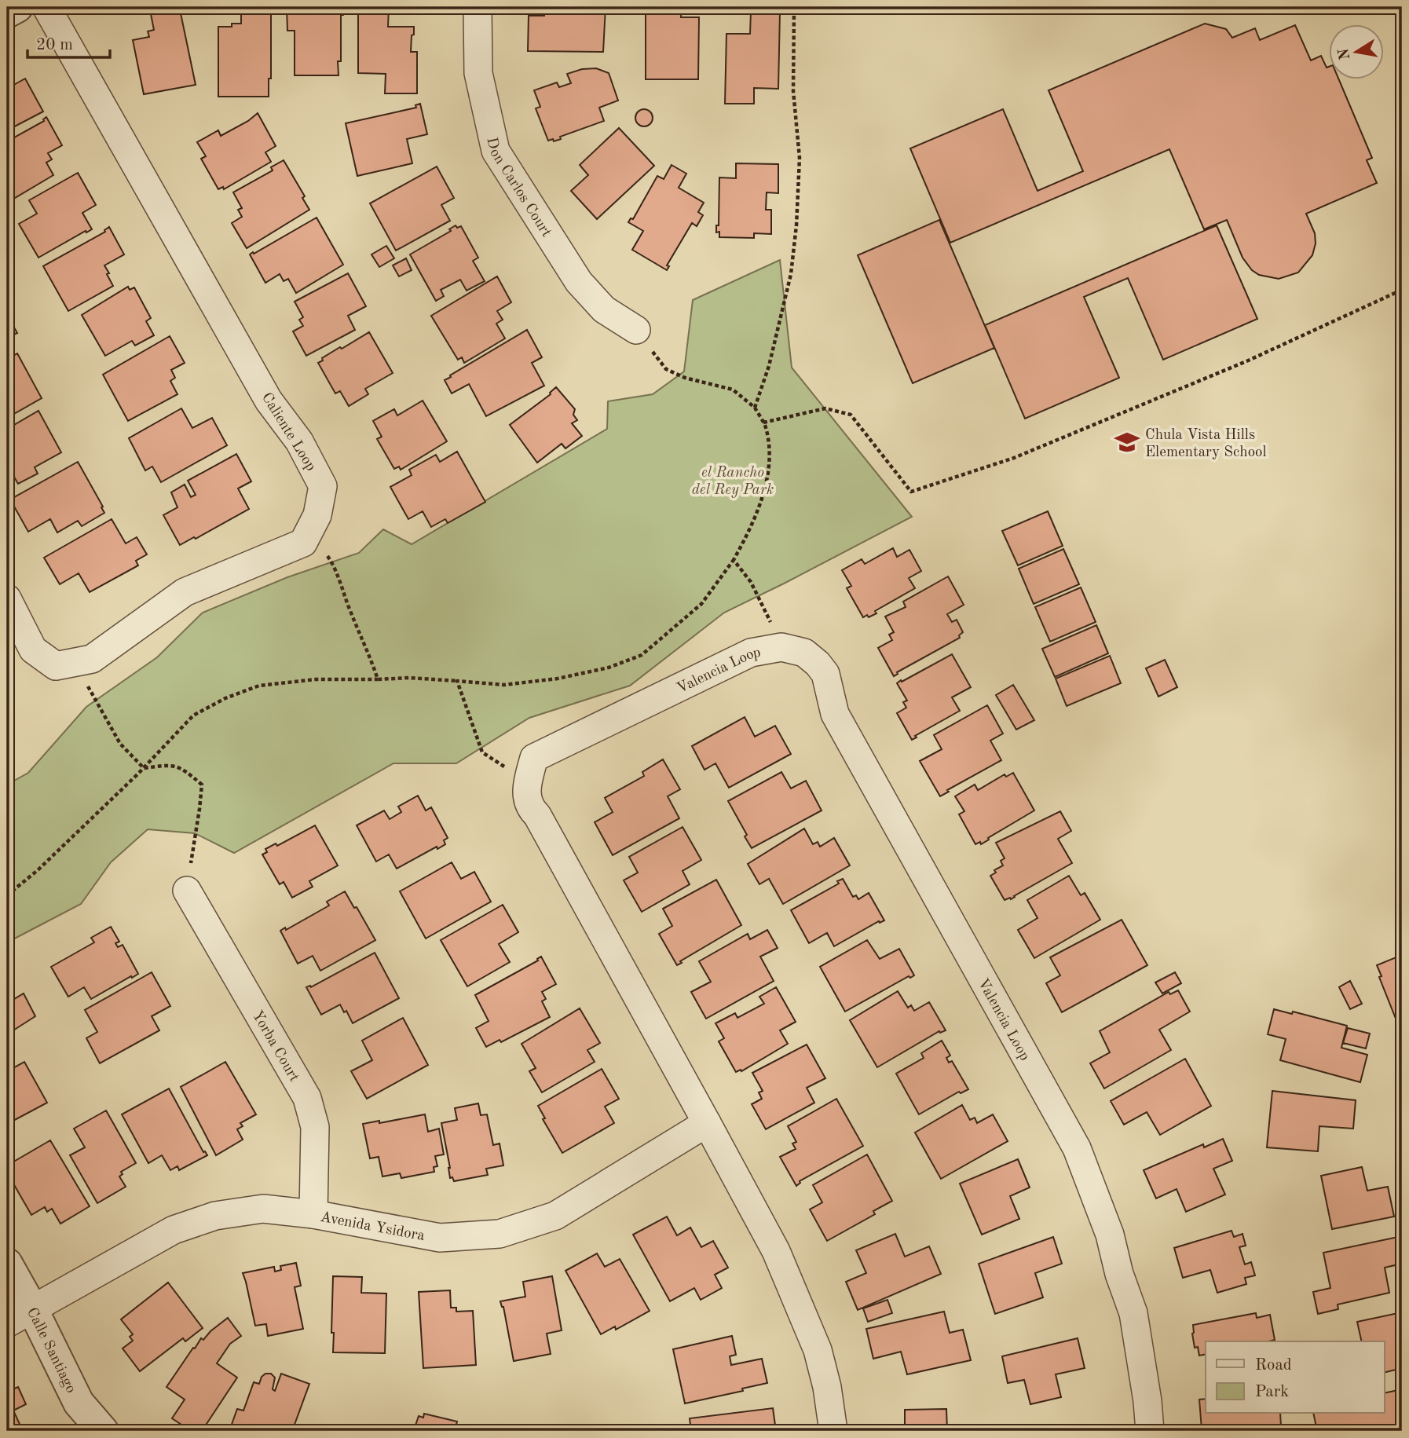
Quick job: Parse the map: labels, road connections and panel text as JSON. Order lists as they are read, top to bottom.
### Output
{
  "streets": {
    "street": [
      "Don Carlos Court",
      "Caliente Loop",
      "Valencia Loop",
      "Yorba Court",
      "Avenida Ysidora",
      "Calle Santiago"
    ]
  },
  "crossings": [
    ["Valencia Loop", "Avenida Ysidora"],
    ["Yorba Court", "Avenida Ysidora"],
    ["Avenida Ysidora", "Calle Santiago"]
  ],
  "parks": ["el Rancho del Rey Park"],
  "places": {
    "school or university": ["Chula Vista Hills Elementary School"]
  },
  "legend": ["Road", "Park"],
  "scale_bar": "20 m",
  "north": "left"
}
